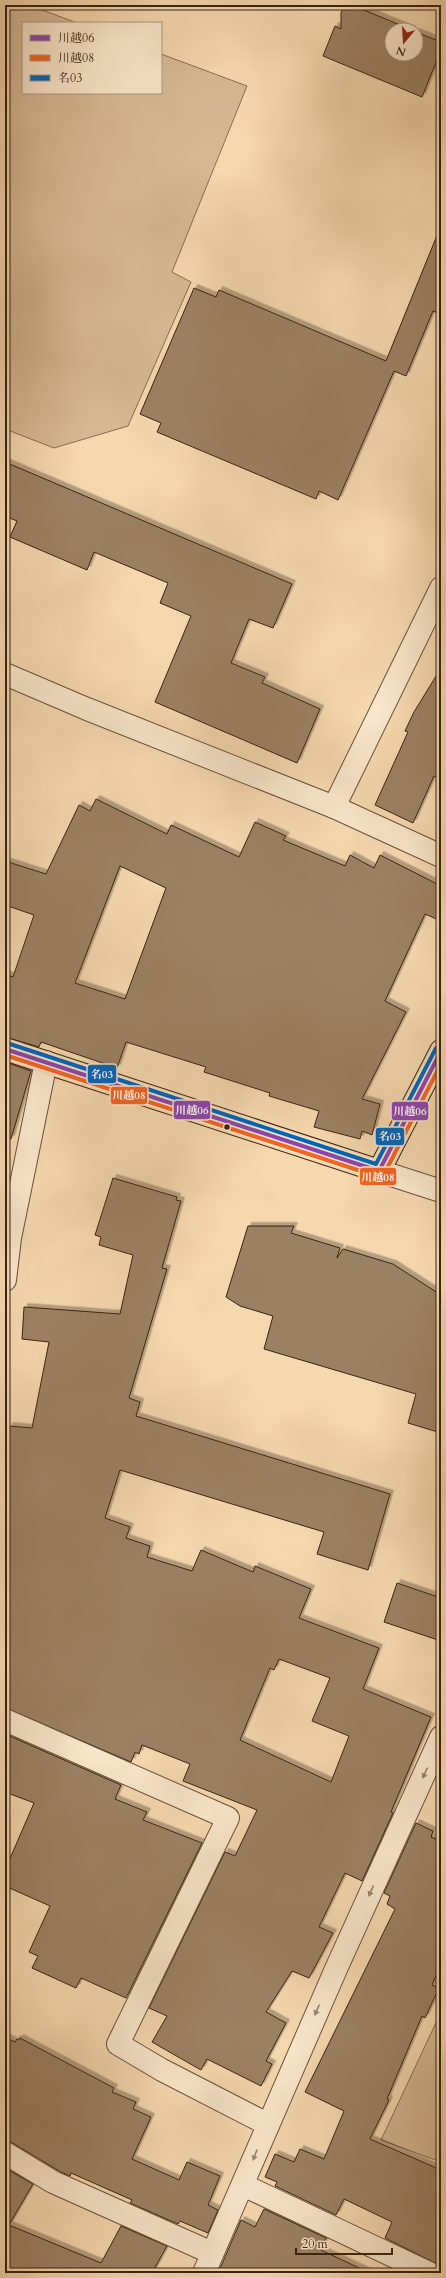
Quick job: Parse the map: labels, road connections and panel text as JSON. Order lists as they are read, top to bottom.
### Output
{
  "lines": ["transit line 名03", "transit line 川越06", "transit line 川越08"],
  "legend": ["川越06", "川越08", "名03"],
  "scale_bar": "20 m",
  "north": "bottom"
}
